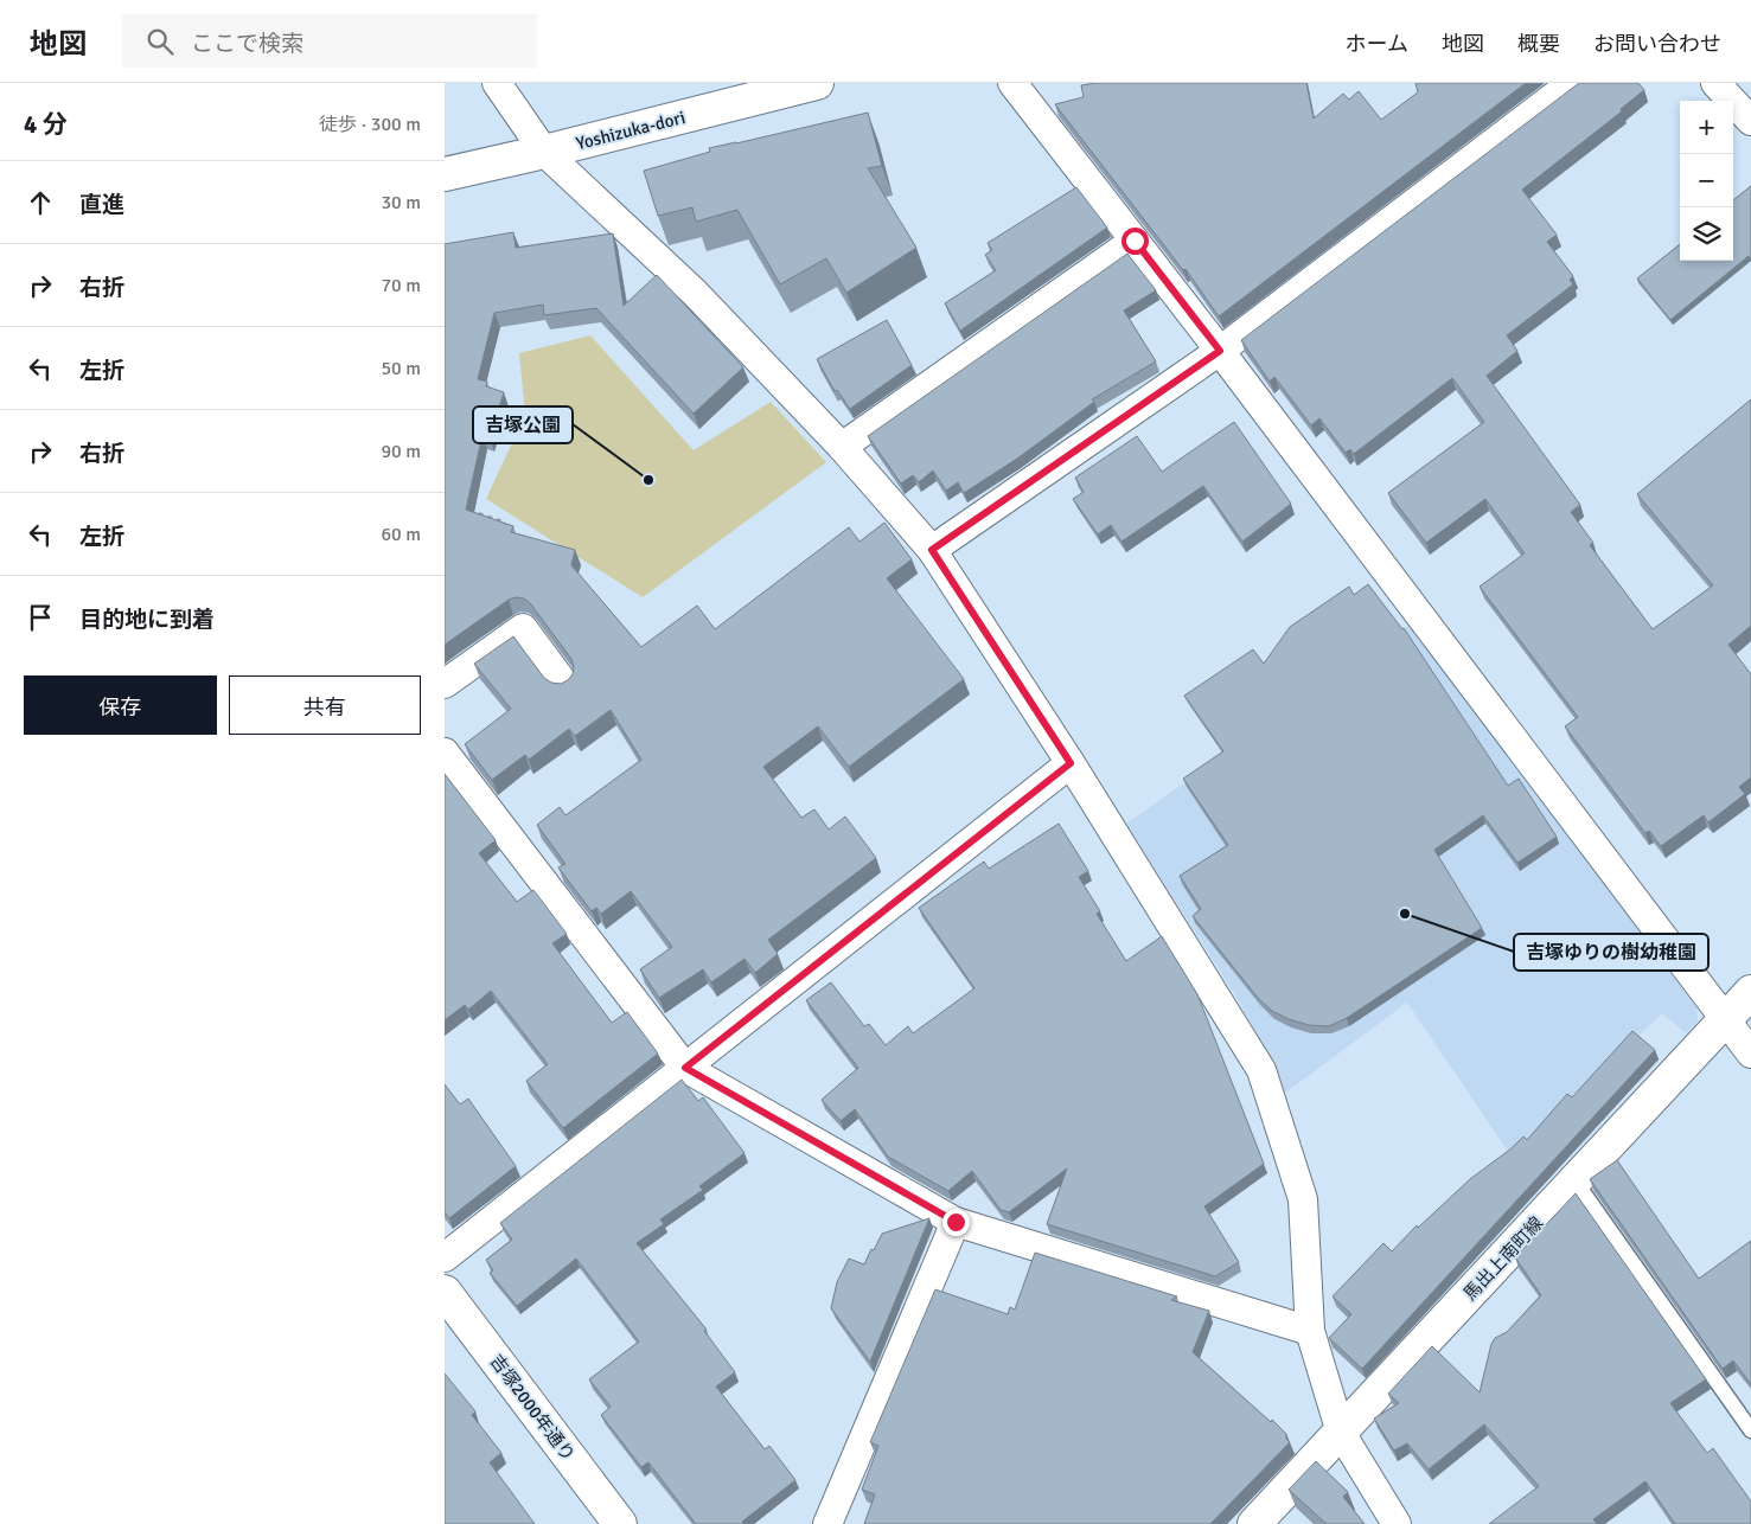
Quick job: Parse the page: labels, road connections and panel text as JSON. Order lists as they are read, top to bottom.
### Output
{
  "streets": {
    "main road": ["Yoshizuka-dori", "馬出上南町線", "吉塚2000年通り"]
  },
  "places": ["吉塚公園", "吉塚ゆりの樹幼稚園"],
  "page": {
    "header": "地図",
    "search": "ここで検索",
    "nav": [
      "ホーム",
      "地図",
      "概要",
      "お問い合わせ"
    ],
    "heading": ["4 分", "徒歩 · 300 m"],
    "map_buttons": ["+", "−"],
    "list": [
      ["直進", "30 m"],
      ["右折", "70 m"],
      ["左折", "50 m"],
      ["右折", "90 m"],
      ["左折", "60 m"],
      "目的地に到着"
    ],
    "buttons": ["保存", "共有"]
  }
}
